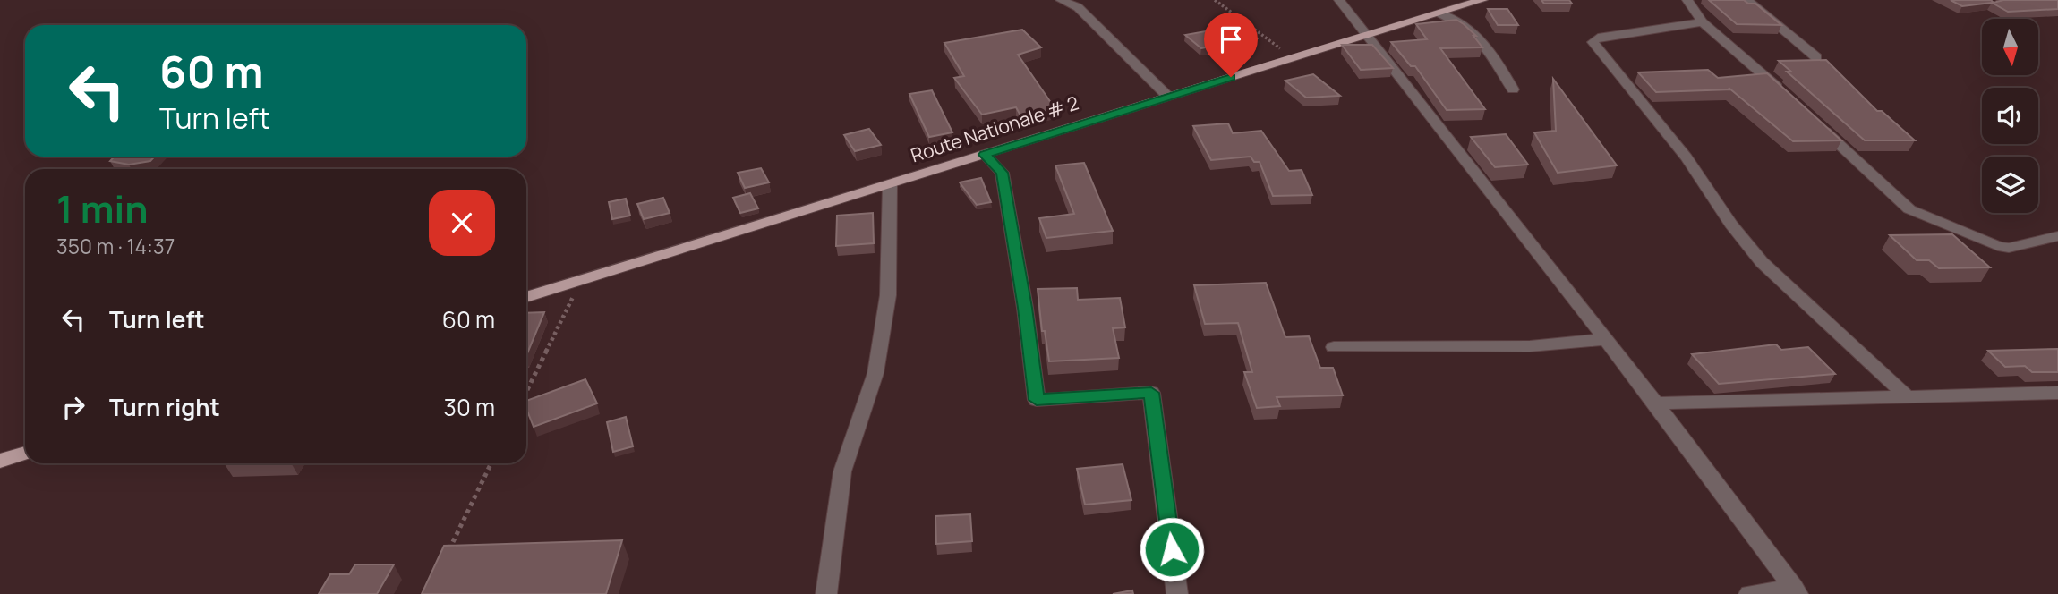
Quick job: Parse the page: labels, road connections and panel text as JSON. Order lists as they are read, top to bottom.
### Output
{
  "streets": {
    "main road": ["Route Nationale # 2"]
  },
  "north": "bottom",
  "page": {
    "turn": ["60 m", "Turn left"],
    "heading": ["1 min", "350 m · 14:37"],
    "list": [
      {
        "name": "Turn left",
        "value": "60 m"
      },
      {
        "name": "Turn right",
        "value": "30 m"
      }
    ]
  }
}
